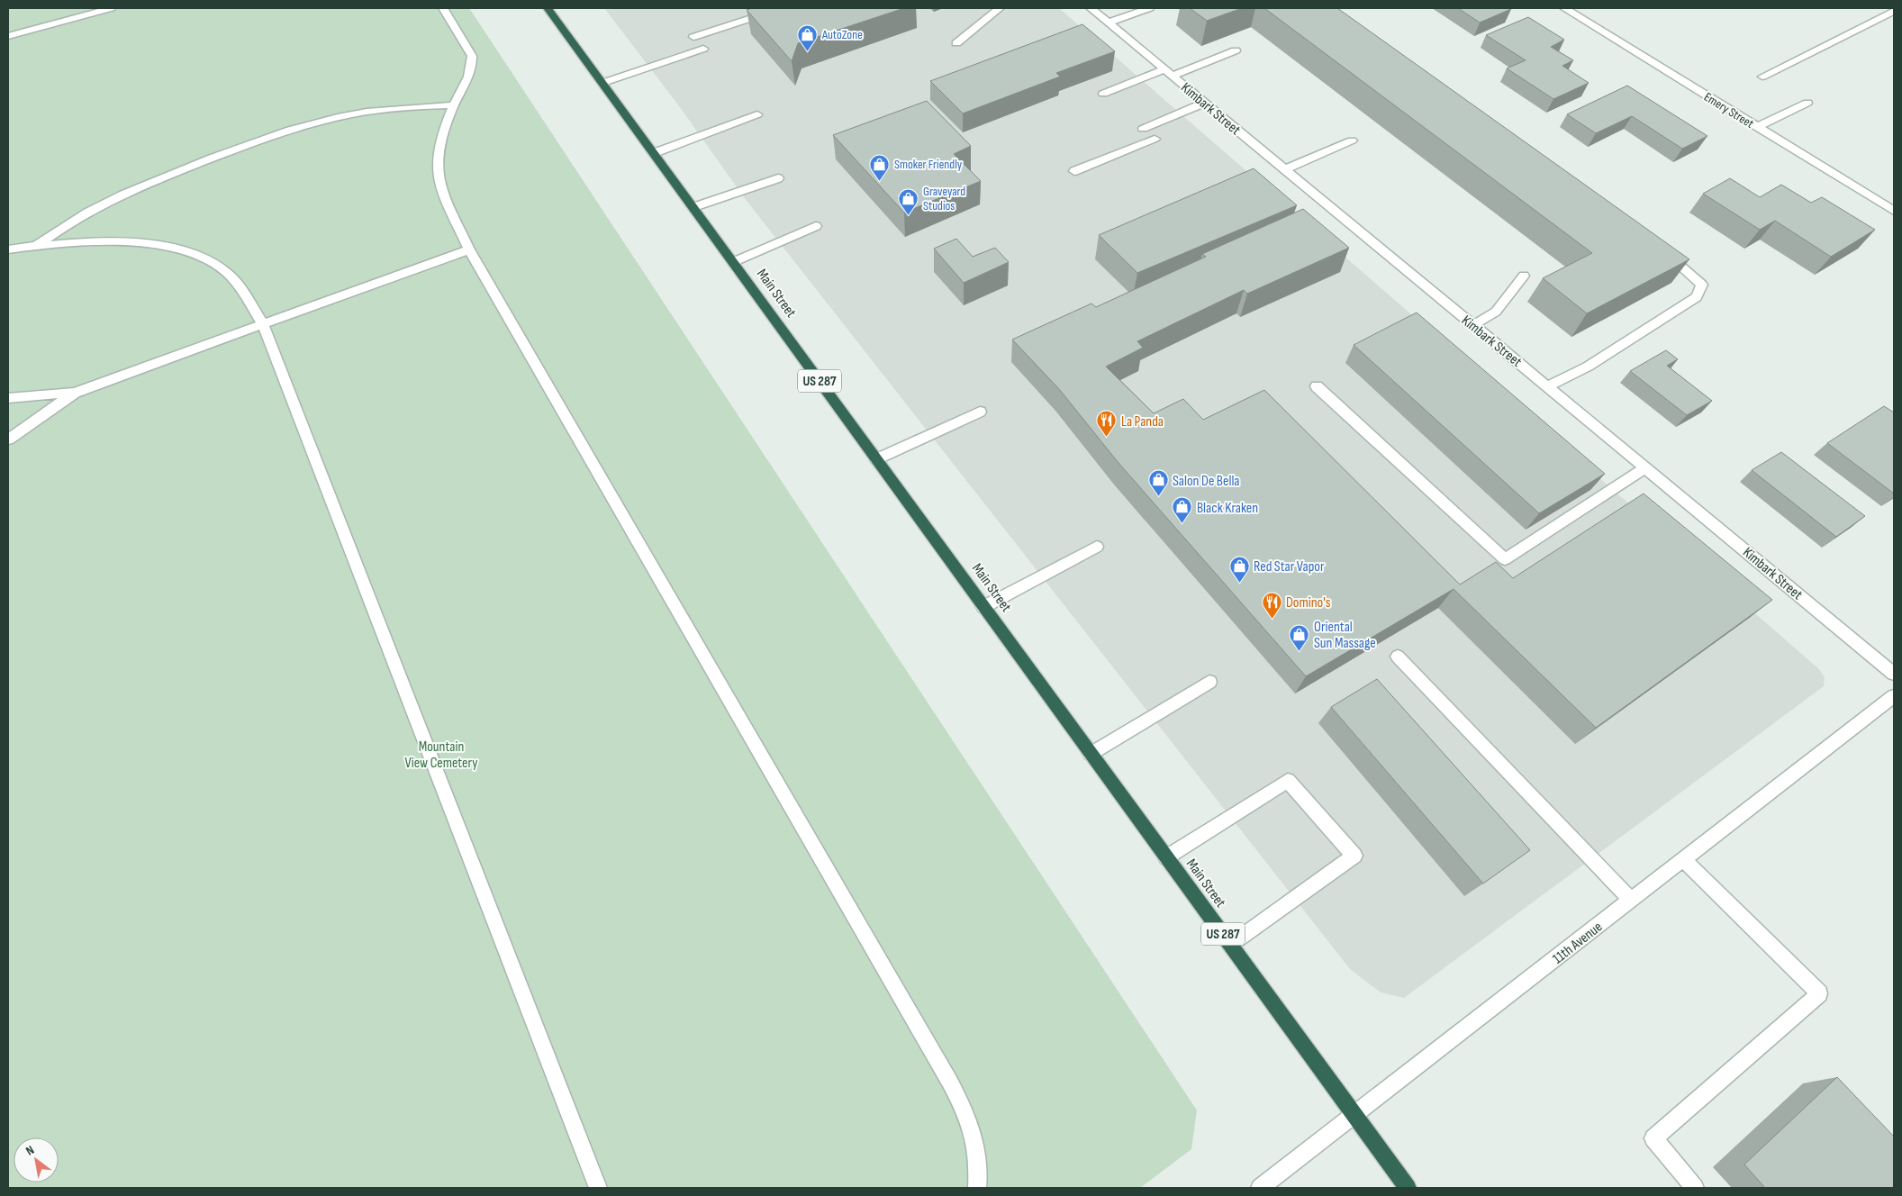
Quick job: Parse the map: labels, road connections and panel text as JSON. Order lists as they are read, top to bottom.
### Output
{
  "streets": {
    "highway": ["Main Street", "US 287"],
    "street": ["Kimbark Street", "Emery Street", "11th Avenue"]
  },
  "crossings": [
    ["Main Street", "11th Avenue"]
  ],
  "parks": ["Mountain View Cemetery"],
  "places": {
    "shop": [
      "AutoZone",
      "Smoker Friendly",
      "Graveyard Studios",
      "Salon De Bella",
      "Black Kraken",
      "Red Star Vapor",
      "Oriental Sun Massage"
    ],
    "restaurant": ["La Panda", "Domino's"]
  },
  "north": "top left"
}
